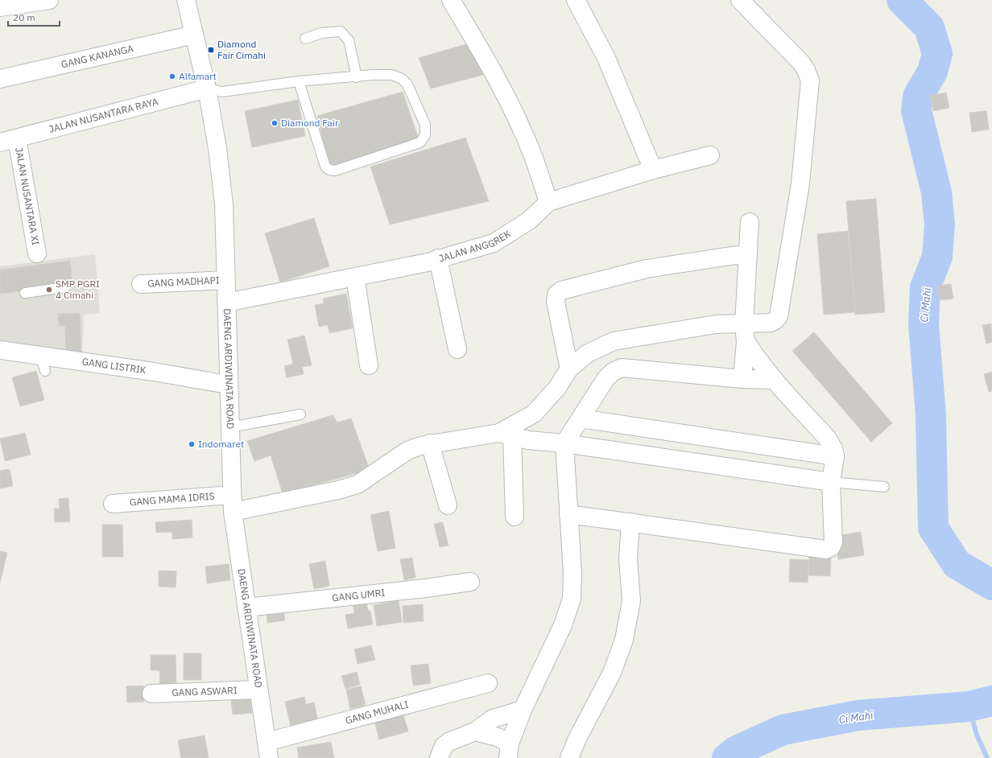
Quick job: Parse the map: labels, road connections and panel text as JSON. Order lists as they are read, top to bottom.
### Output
{
  "streets": {
    "street": [
      "GANG KANANGA",
      "JALAN NUSANTARA RAYA",
      "JALAN NUSANTARA XI",
      "JALAN ANGGREK",
      "GANG MADHAPI",
      "GANG LISTRIK",
      "DAENG ARDIWINATA ROAD",
      "GANG MAMA IDRIS",
      "GANG UMRI",
      "GANG ASWARI",
      "GANG MUHALI"
    ]
  },
  "crossings": [
    ["GANG KANANGA", "DAENG ARDIWINATA ROAD"],
    ["JALAN NUSANTARA RAYA", "JALAN NUSANTARA XI"],
    ["JALAN NUSANTARA RAYA", "DAENG ARDIWINATA ROAD"],
    ["JALAN ANGGREK", "DAENG ARDIWINATA ROAD"],
    ["GANG MADHAPI", "DAENG ARDIWINATA ROAD"],
    ["GANG LISTRIK", "DAENG ARDIWINATA ROAD"],
    ["DAENG ARDIWINATA ROAD", "GANG MAMA IDRIS"],
    ["DAENG ARDIWINATA ROAD", "GANG UMRI"],
    ["DAENG ARDIWINATA ROAD", "GANG ASWARI"],
    ["DAENG ARDIWINATA ROAD", "GANG MUHALI"]
  ],
  "water": ["Ci Mahi"],
  "places": {
    "transit": ["Diamond Fair Cimahi"],
    "other": [
      "Alfamart",
      "Diamond Fair",
      "SMP PGRI 4 Cimahi",
      "Indomaret"
    ]
  },
  "scale_bar": "20 m"
}
